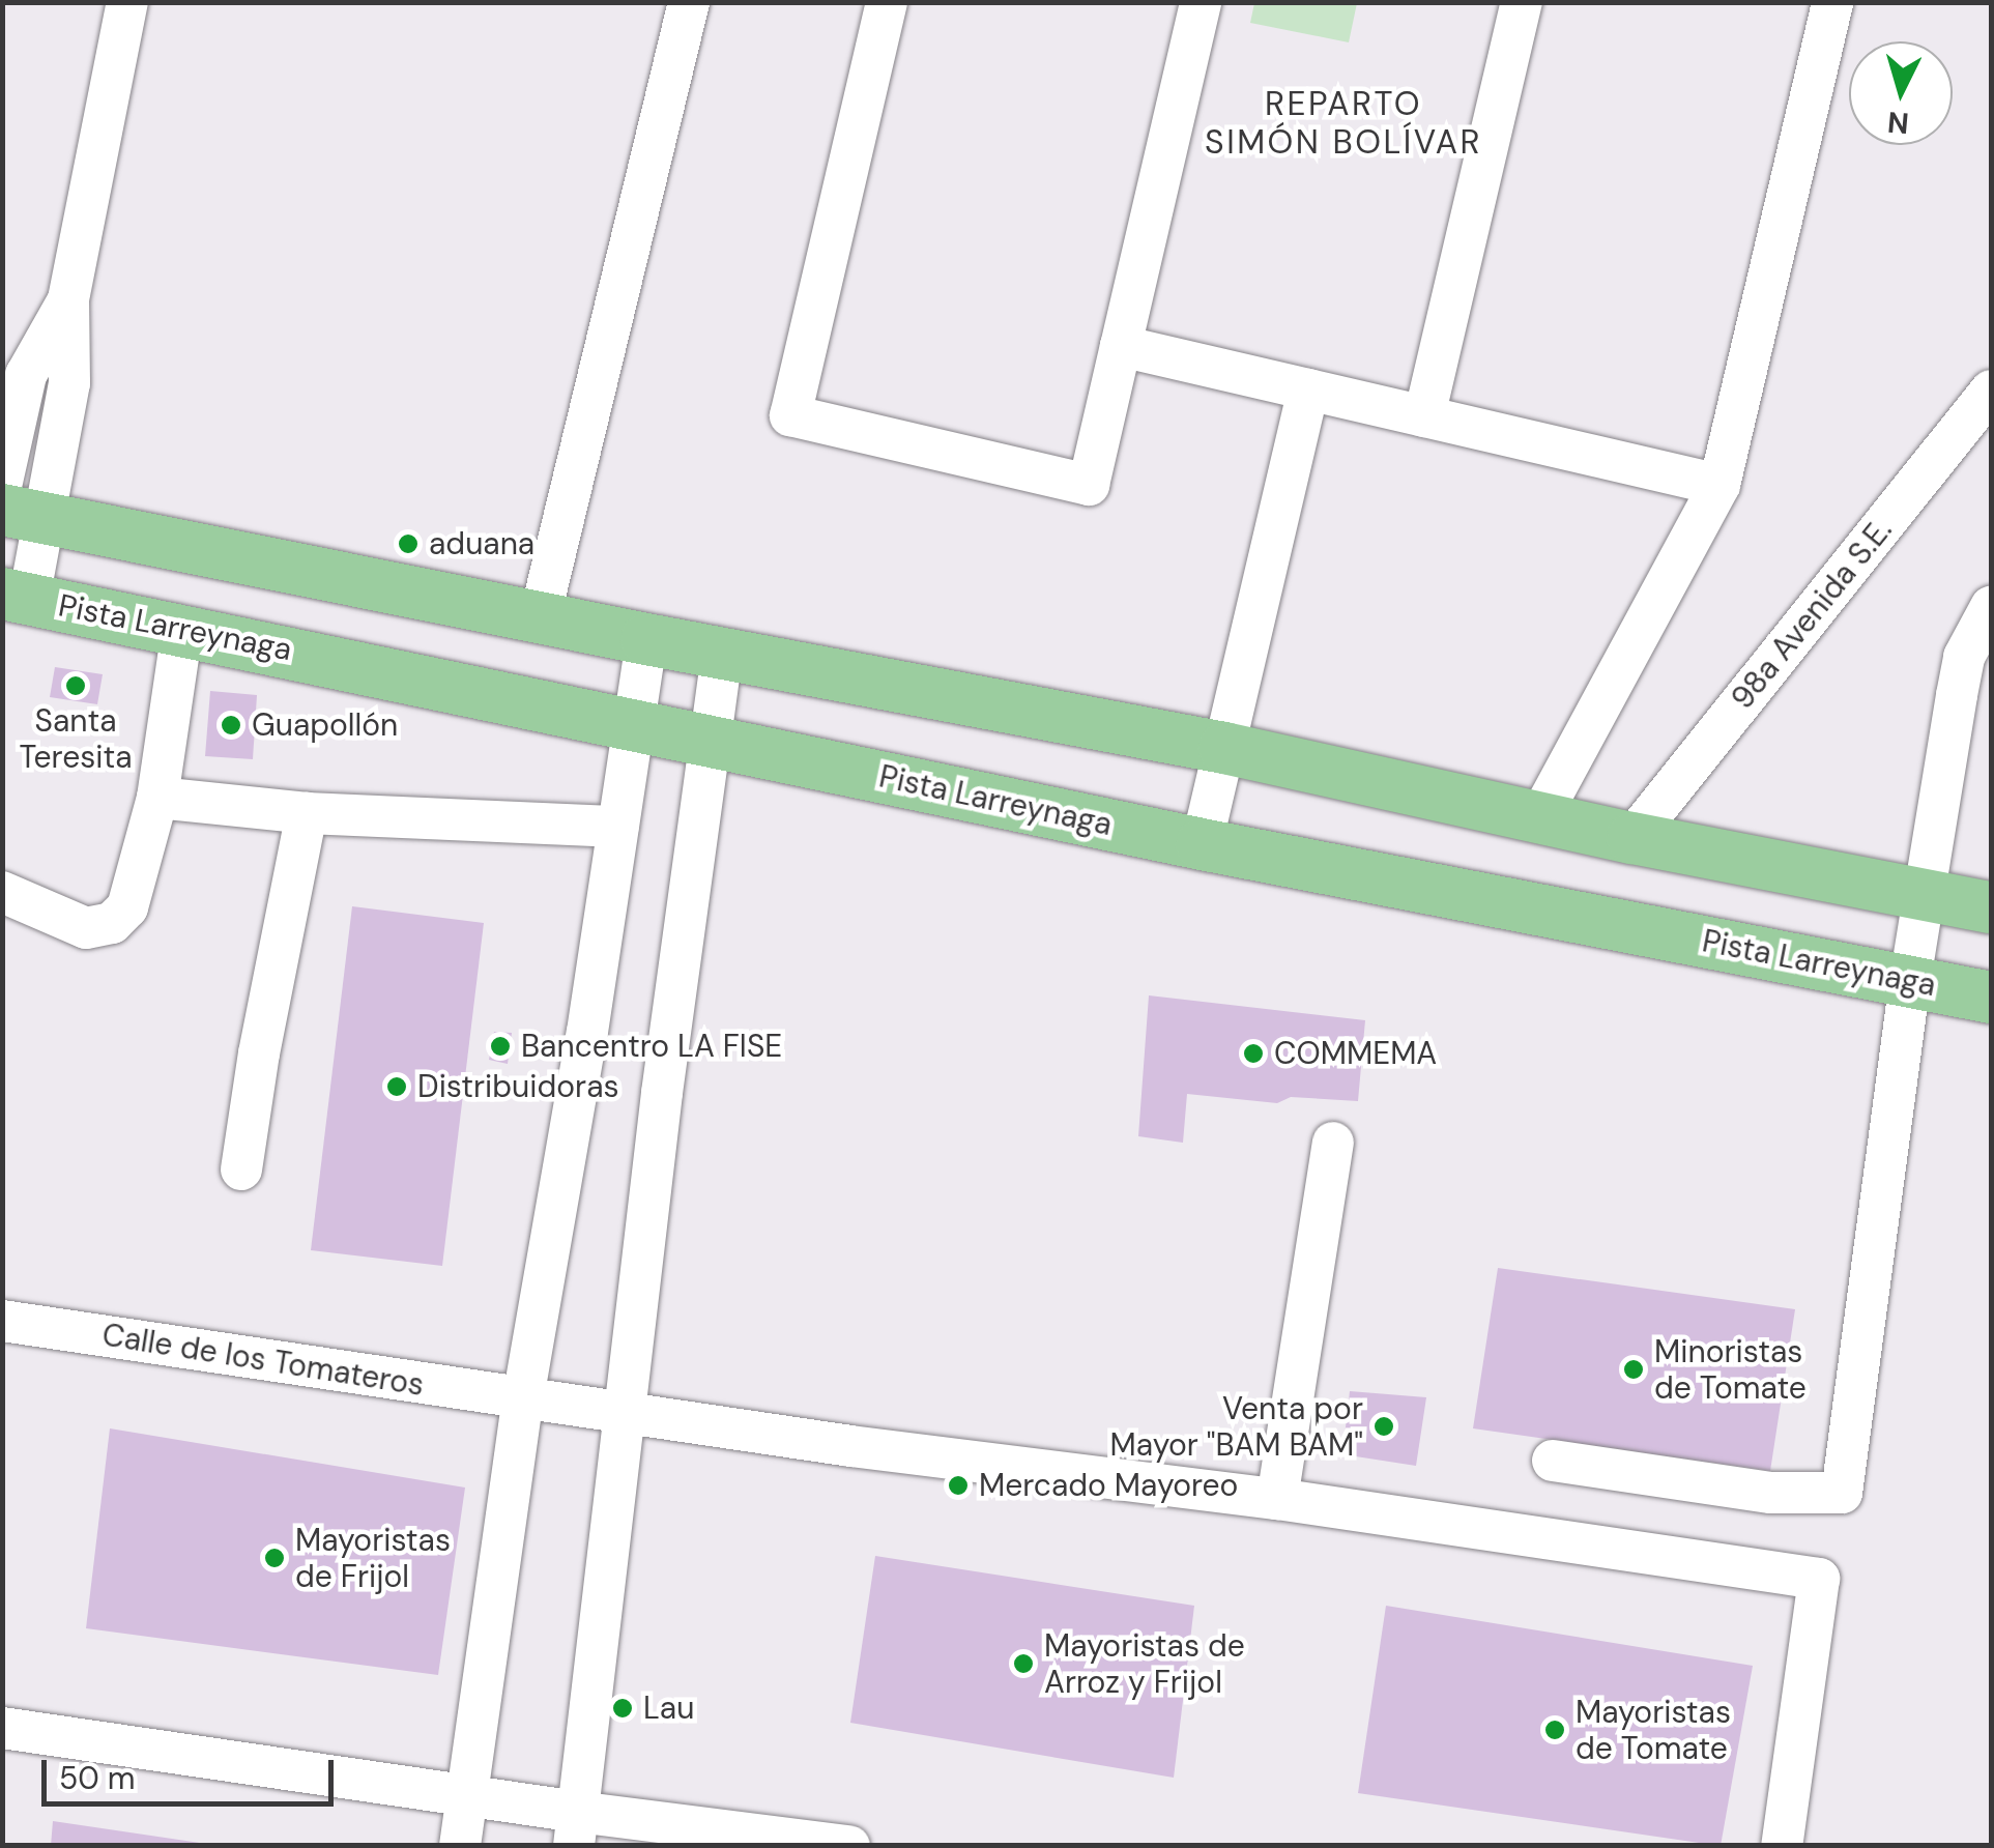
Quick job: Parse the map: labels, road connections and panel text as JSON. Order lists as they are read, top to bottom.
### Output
{
  "streets": {
    "main road": ["Pista Larreynaga"],
    "street": ["98a Avenida S.E.", "Calle de los Tomateros"]
  },
  "districts": ["REPARTO SIMÓN BOLÍVAR"],
  "places": [
    "aduana",
    "Santa Teresita",
    "Guapollón",
    "Bancentro LA FISE",
    "COMMEMA",
    "Distribuidoras",
    "Minoristas de Tomate",
    "Venta por Mayor \"BAM BAM\"",
    "Mercado Mayoreo",
    "Mayoristas de Frijol",
    "Mayoristas de Arroz y Frijol",
    "Lau",
    "Mayoristas de Tomate"
  ],
  "scale_bar": "50 m",
  "north": "bottom"
}
